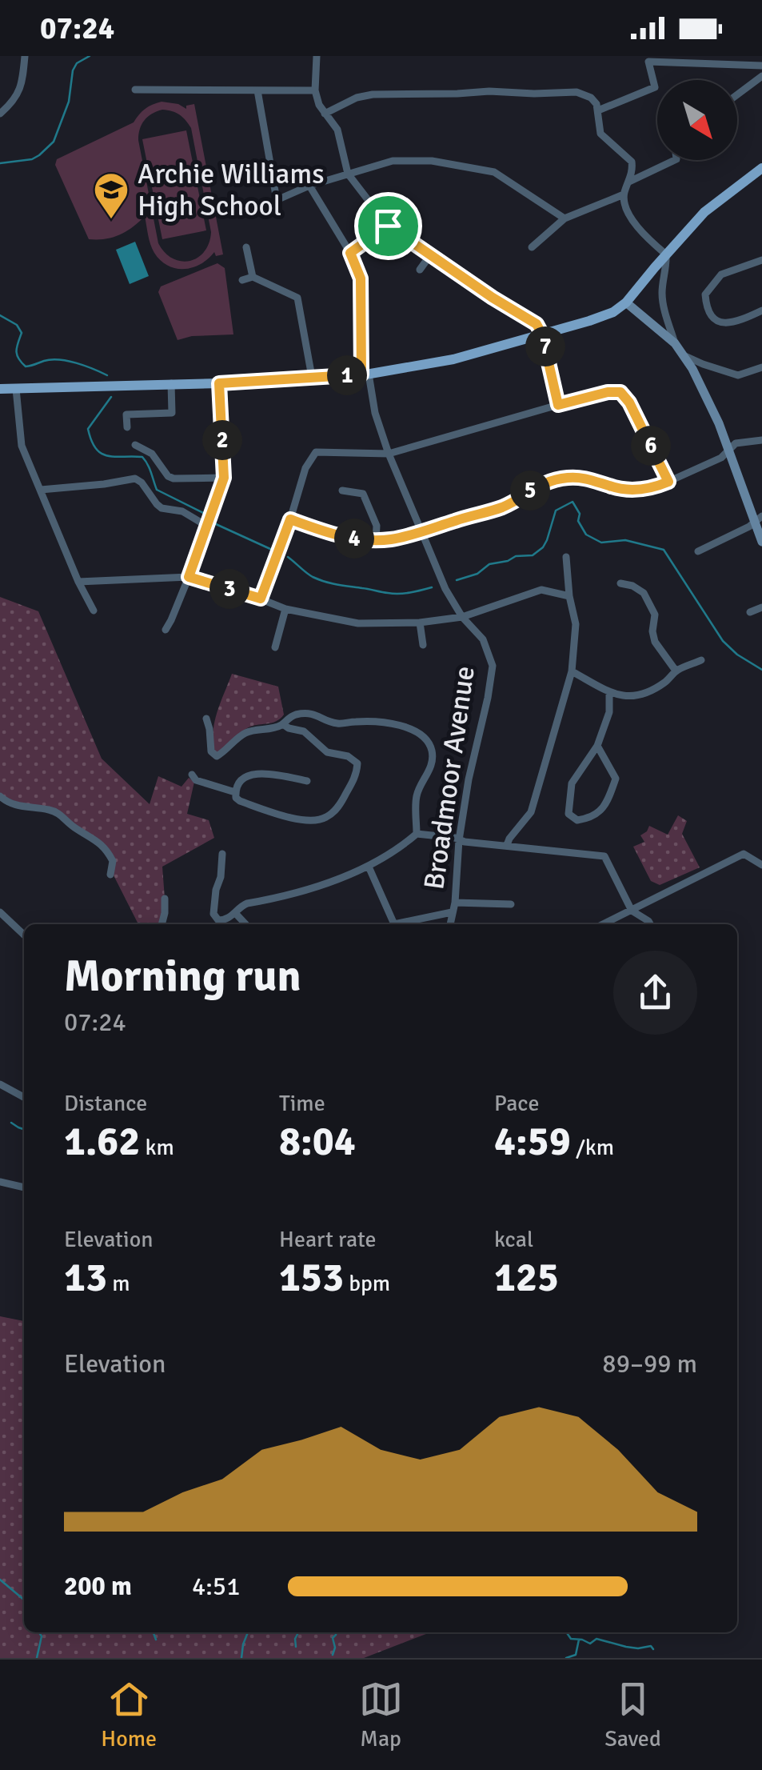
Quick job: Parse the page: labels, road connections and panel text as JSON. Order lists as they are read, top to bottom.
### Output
{
  "streets": {
    "street": ["Broadmoor Avenue"]
  },
  "places": {
    "school or university": ["Archie Williams High School"]
  },
  "north": "bottom right",
  "page": {
    "status": "07:24",
    "pins": [
      "7",
      "1",
      "2",
      "6",
      "5",
      "4",
      "3"
    ],
    "heading": ["Morning run", "07:24"],
    "stats": [
      ["Distance", "1.62 km"],
      ["Time", "8:04"],
      ["Pace", "4:59 /km"],
      ["Elevation", "13 m"],
      ["Heart rate", "153 bpm"],
      ["kcal", "125"]
    ],
    "chart": ["Elevation", "89–99 m"],
    "list": [
      {
        "name": "200 m",
        "note": "4:51"
      }
    ],
    "tabs": ["Home", "Map", "Saved"]
  }
}
